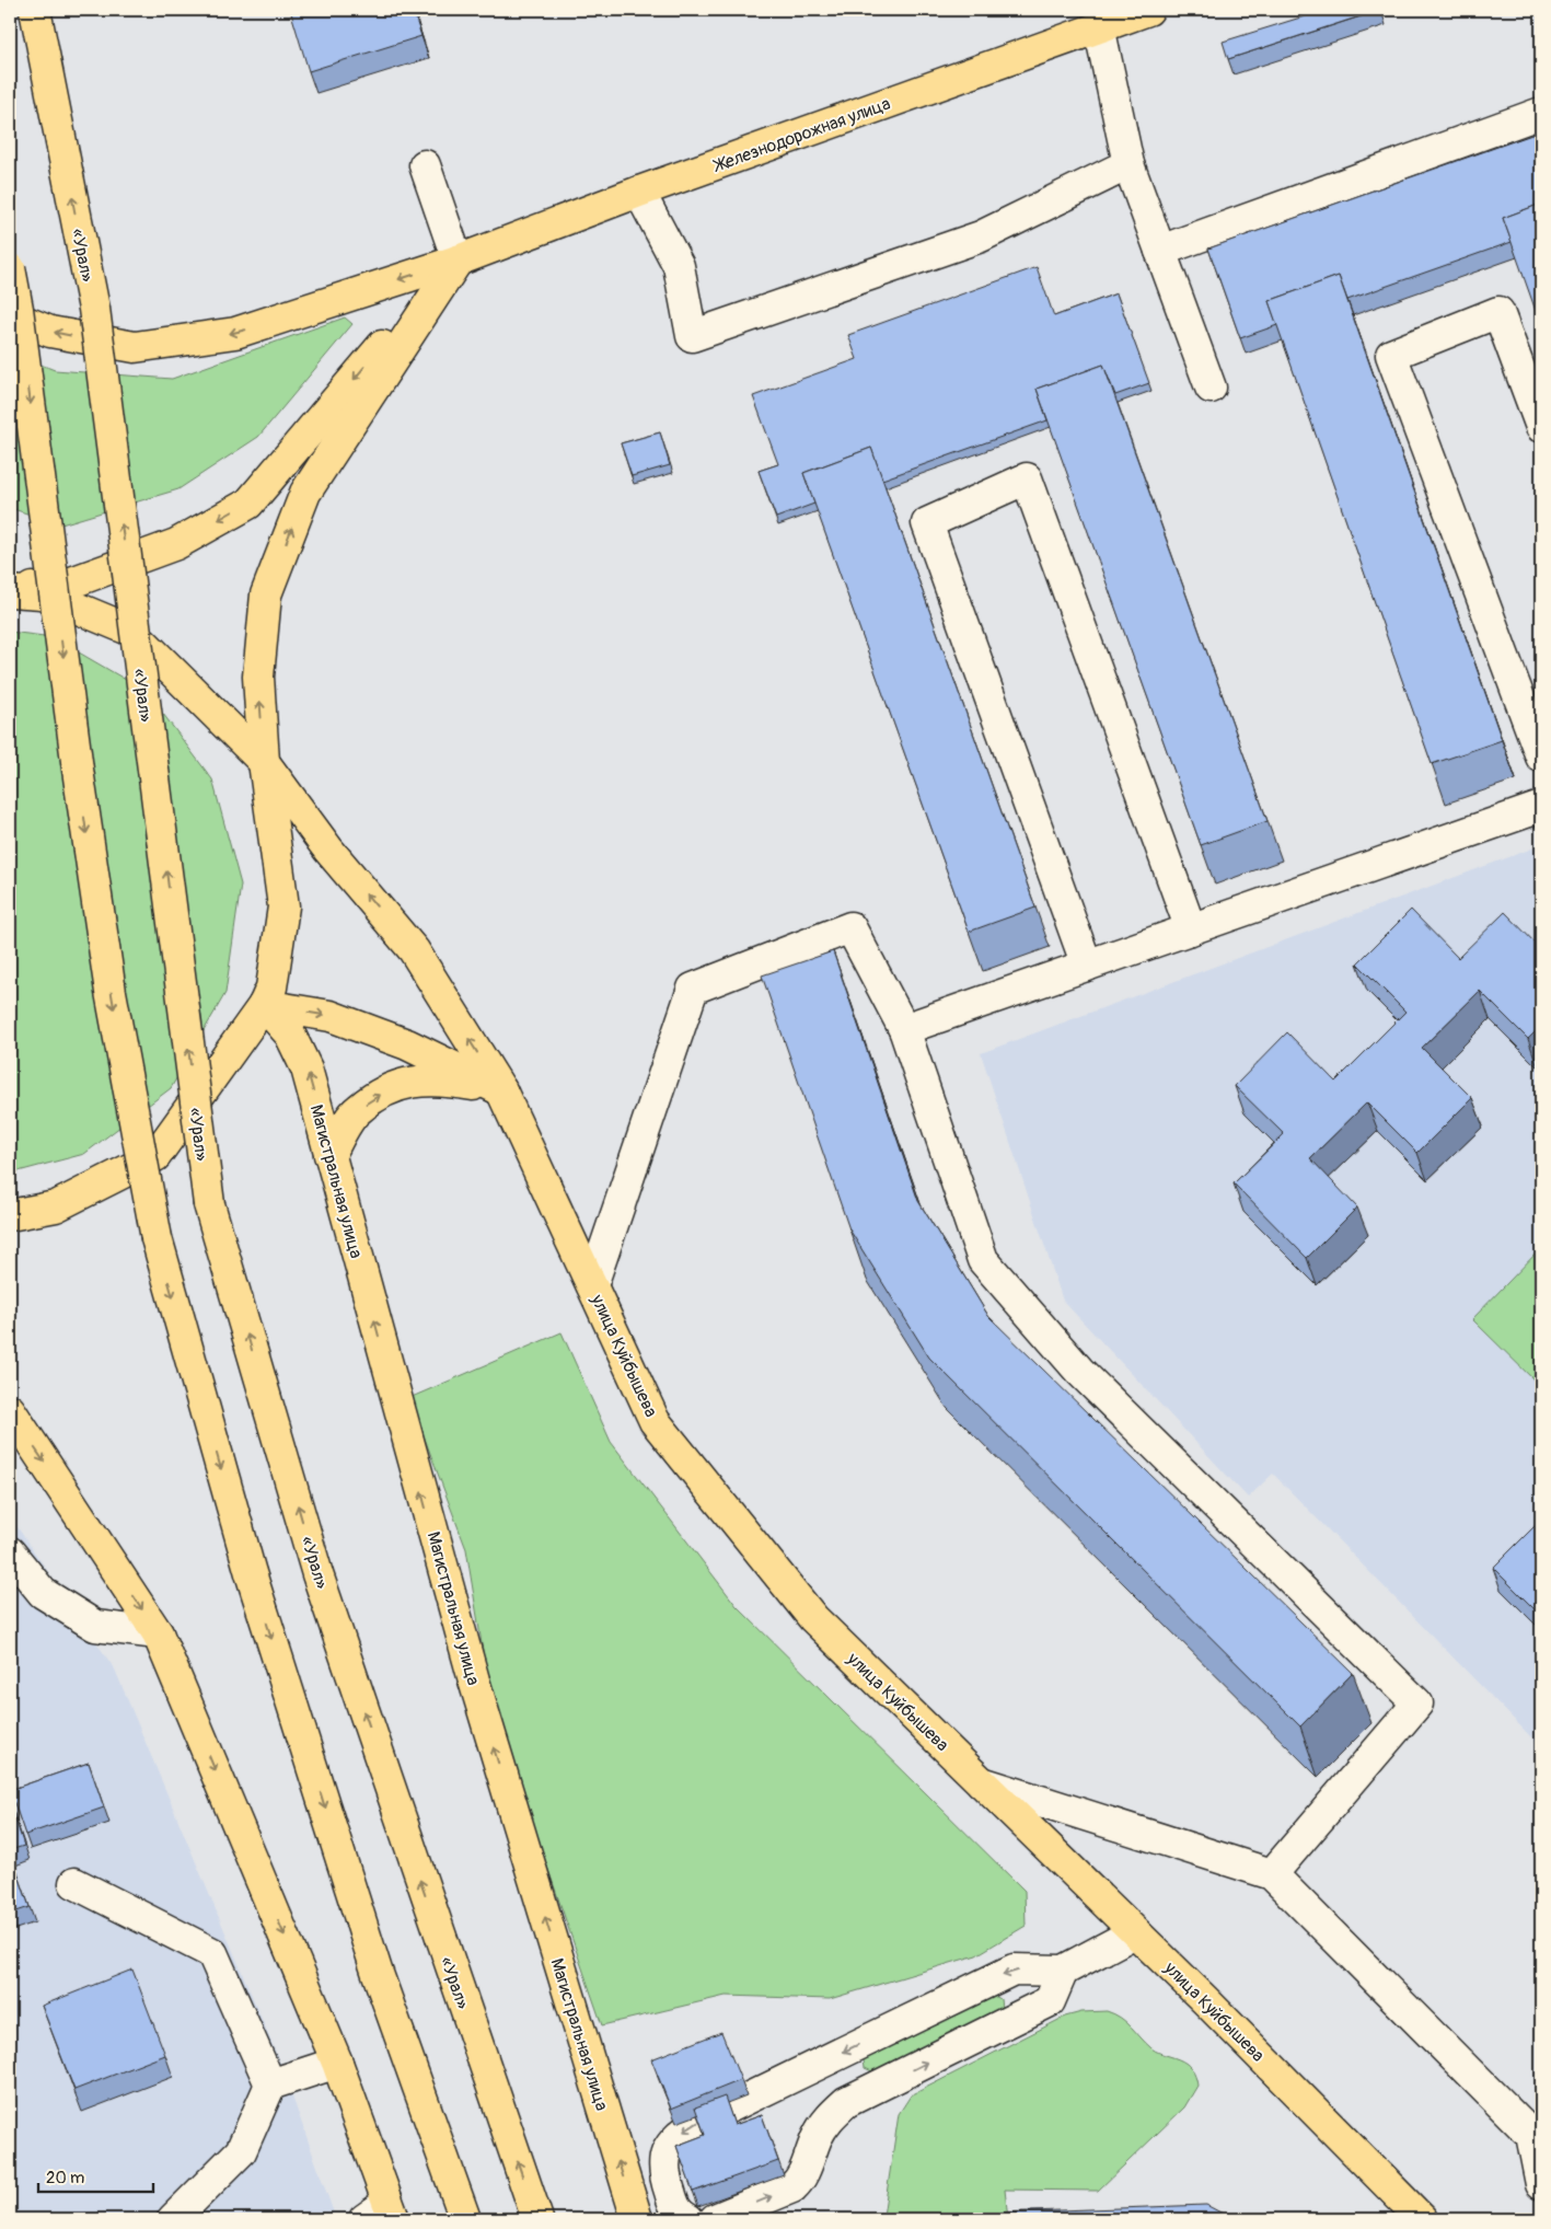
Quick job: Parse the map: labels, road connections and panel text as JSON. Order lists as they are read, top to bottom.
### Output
{
  "streets": {
    "main road": [
      "Железнодорожная улица",
      "«Урал»",
      "Магистральная улица",
      "улица Куйбышева"
    ]
  },
  "one_way": ["Железнодорожная улица"],
  "scale_bar": "20 m"
}
